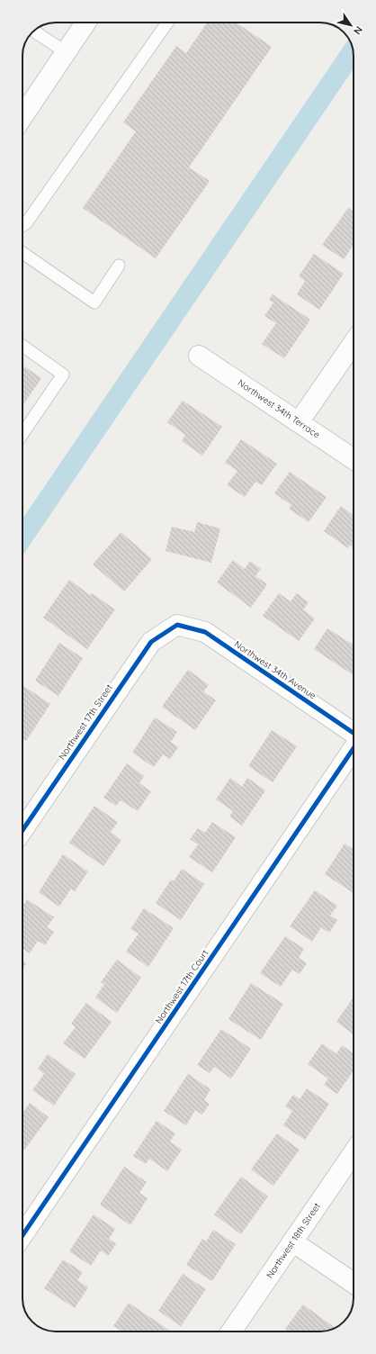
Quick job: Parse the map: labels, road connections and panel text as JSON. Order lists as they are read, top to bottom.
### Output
{
  "streets": {
    "street": [
      "Northwest 34th Terrace",
      "Northwest 34th Avenue",
      "Northwest 17th Street",
      "Northwest 17th Court",
      "Northwest 18th Street"
    ]
  },
  "crossings": [
    ["Northwest 34th Avenue", "Northwest 17th Street"]
  ],
  "north": "bottom right"
}
